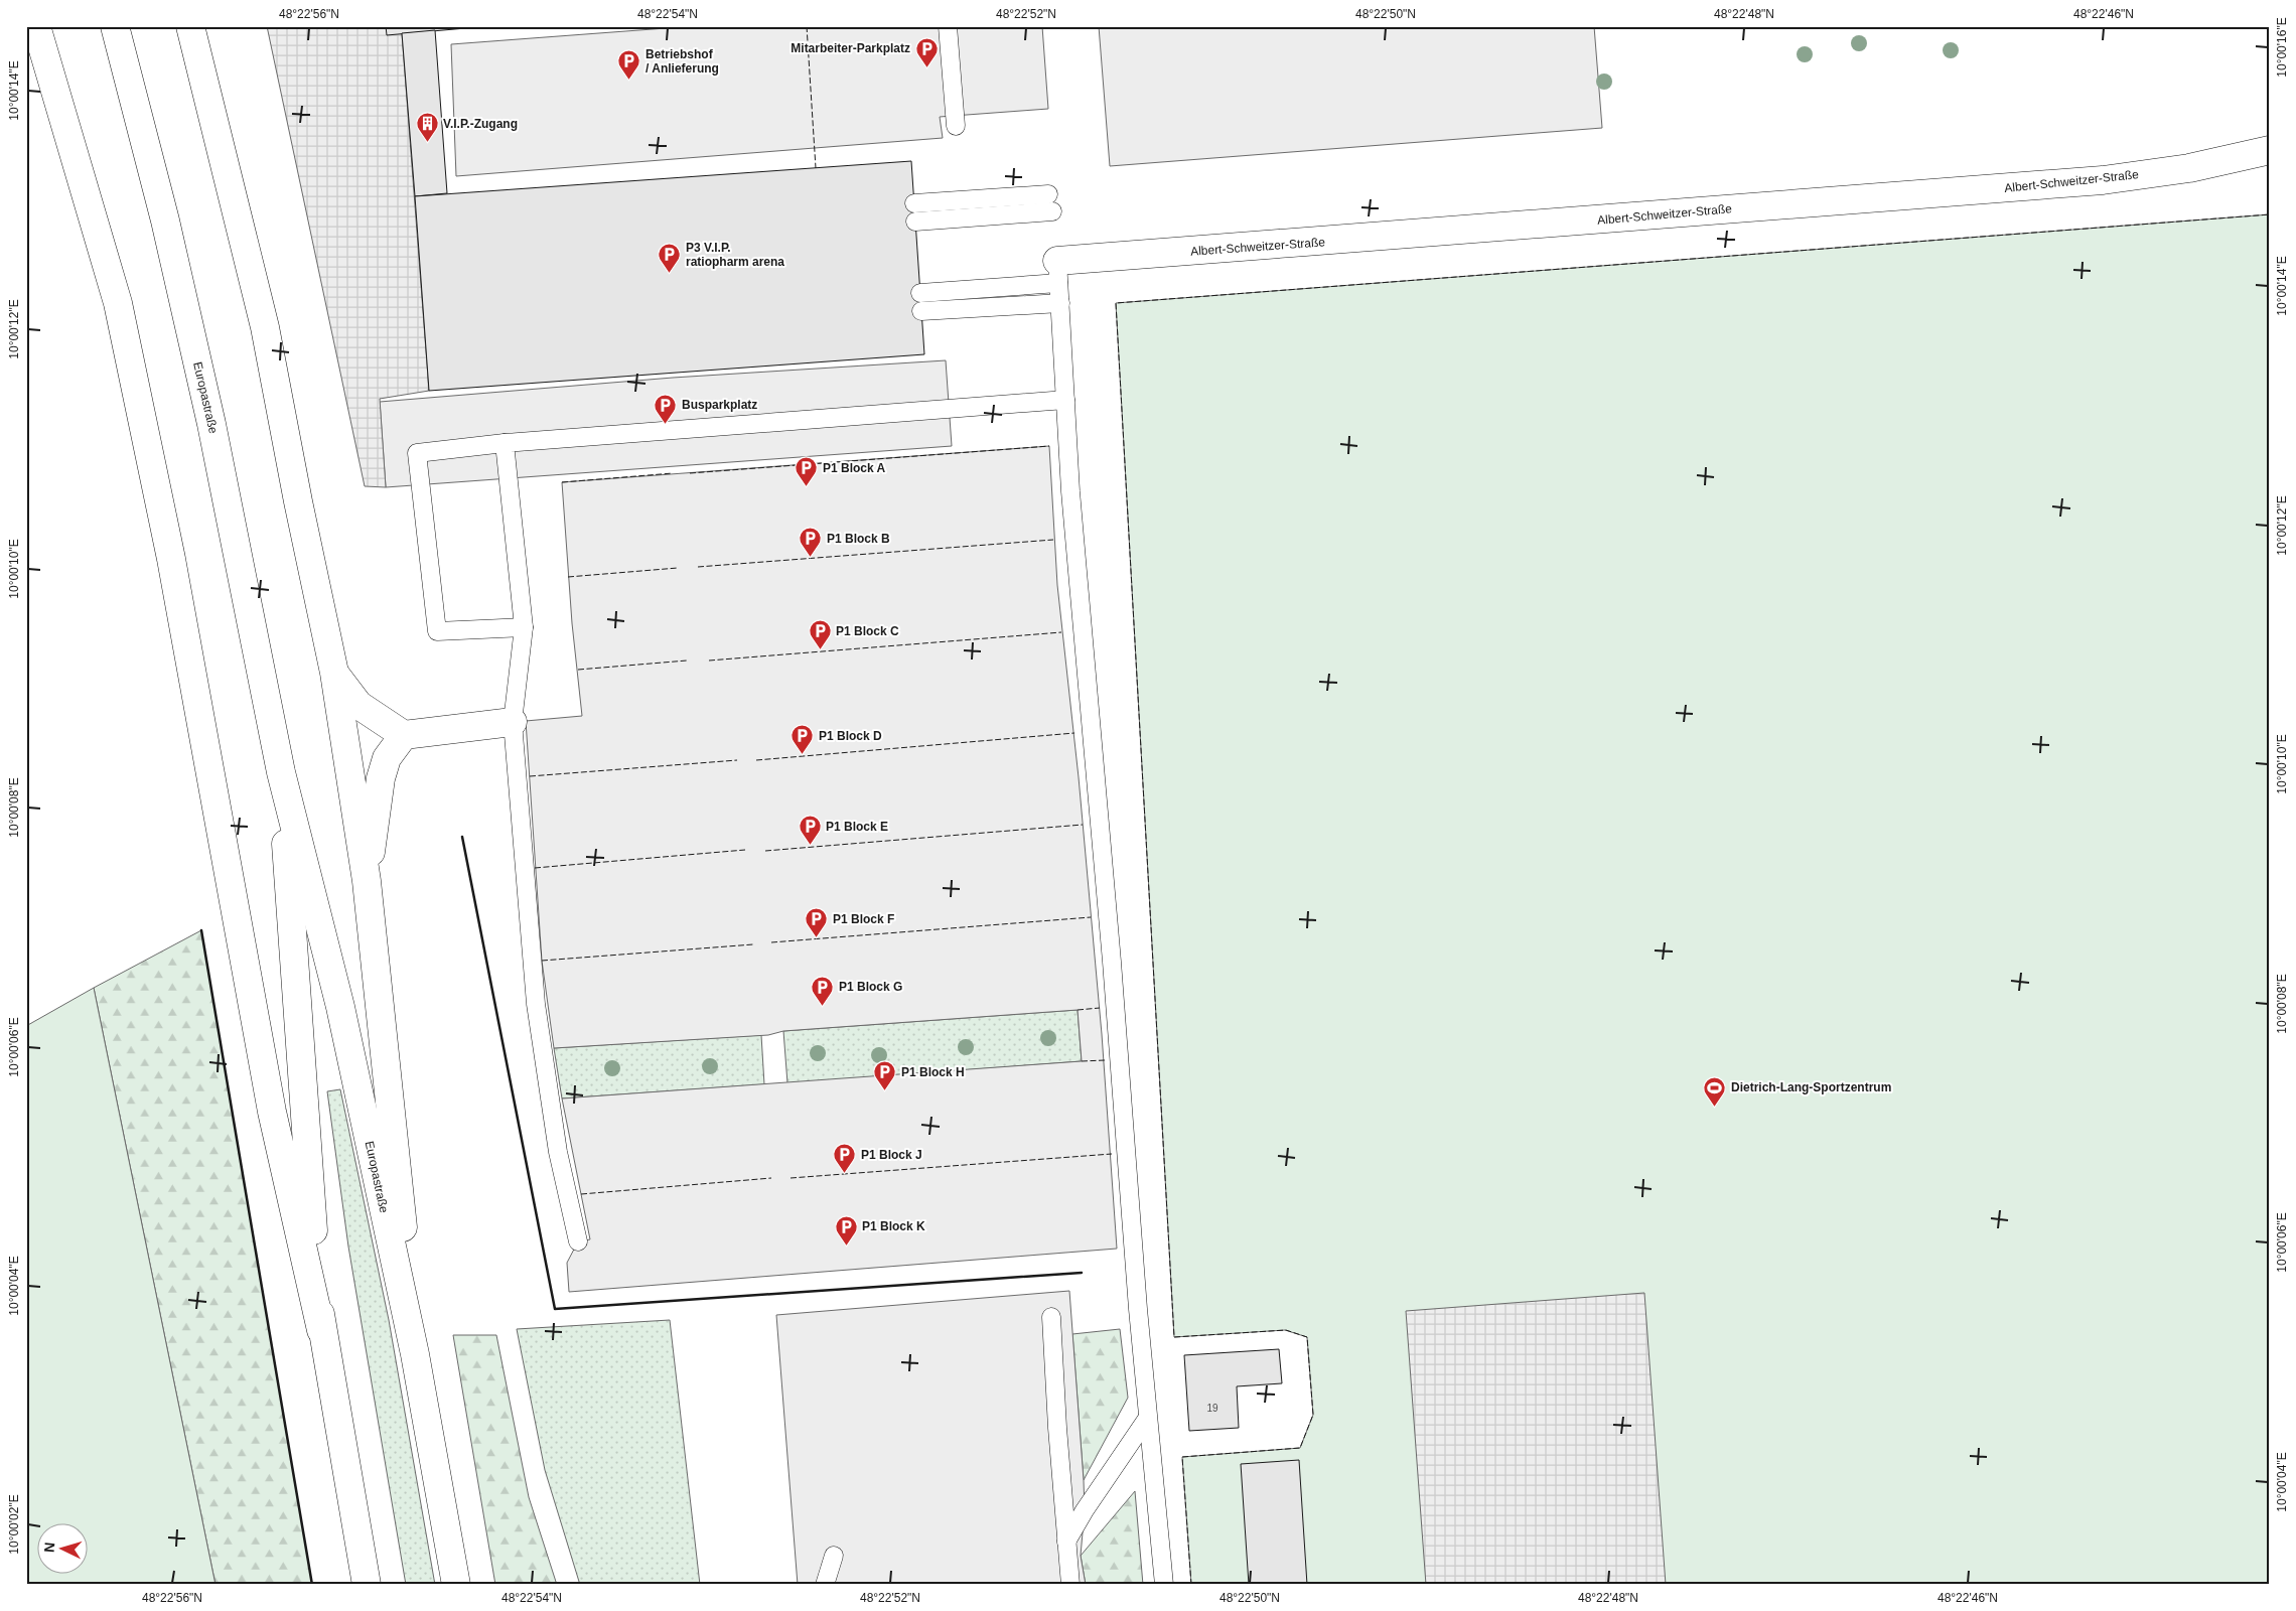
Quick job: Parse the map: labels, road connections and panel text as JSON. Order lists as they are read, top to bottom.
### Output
{
  "streets": {
    "main road": ["Albert-Schweitzer-Straße", "Europastraße"]
  },
  "places": {
    "parking": [
      "Mitarbeiter-Parkplatz",
      "Betriebshof / Anlieferung",
      "P3 V.I.P. ratiopharm arena",
      "Busparkplatz",
      "P1 Block A",
      "P1 Block B",
      "P1 Block C",
      "P1 Block D",
      "P1 Block E",
      "P1 Block F",
      "P1 Block G",
      "P1 Block H",
      "P1 Block J",
      "P1 Block K"
    ],
    "building": ["V.I.P.-Zugang"],
    "sports": ["Dietrich-Lang-Sportzentrum"]
  },
  "house_numbers": ["19"],
  "north": "left",
  "coordinates": [
    "48°22'56\"N",
    "48°22'54\"N",
    "48°22'52\"N",
    "48°22'50\"N",
    "48°22'48\"N",
    "48°22'46\"N",
    "10°00'16\"E",
    "10°00'14\"E",
    "10°00'12\"E",
    "10°00'10\"E",
    "10°00'08\"E",
    "10°00'06\"E",
    "10°00'04\"E",
    "10°00'02\"E"
  ]
}
